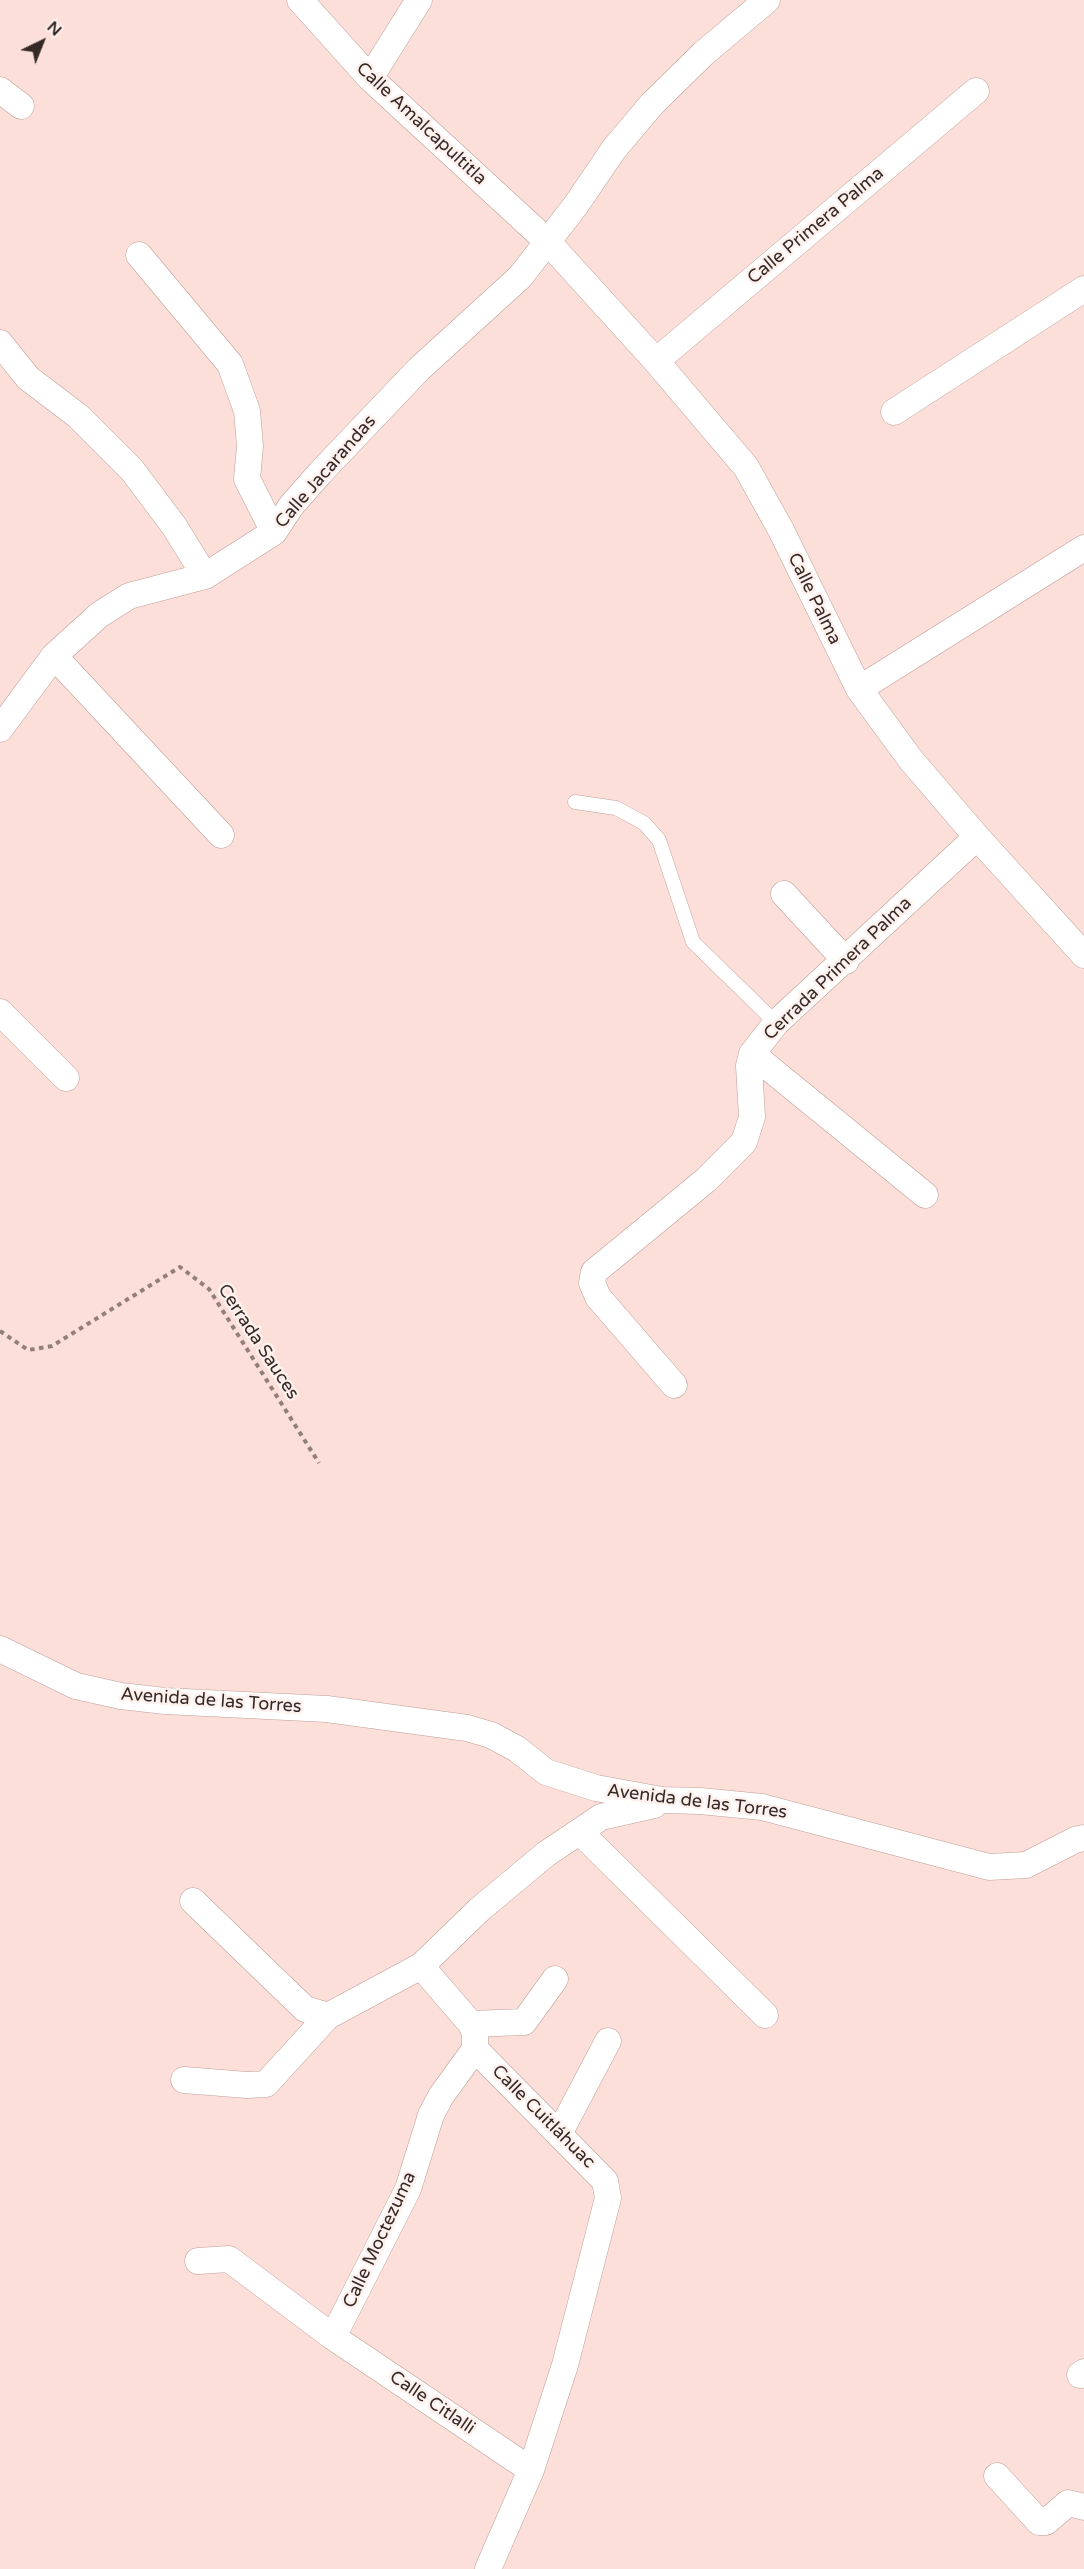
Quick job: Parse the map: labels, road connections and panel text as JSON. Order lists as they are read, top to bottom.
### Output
{
  "streets": {
    "street": [
      "Calle Amalcapultitla",
      "Calle Primera Palma",
      "Calle Jacarandas",
      "Calle Palma",
      "Cerrada Primera Palma",
      "Avenida de las Torres",
      "Calle Cuitláhuac",
      "Calle Moctezuma",
      "Calle Citlalli"
    ],
    "path": ["Cerrada Sauces"]
  },
  "crossings": [
    ["Calle Amalcapultitla", "Calle Jacarandas"],
    ["Calle Amalcapultitla", "Calle Palma"],
    ["Calle Primera Palma", "Calle Palma"],
    ["Calle Jacarandas", "Calle Palma"],
    ["Calle Palma", "Cerrada Primera Palma"],
    ["Calle Cuitláhuac", "Calle Moctezuma"],
    ["Calle Cuitláhuac", "Calle Citlalli"],
    ["Calle Moctezuma", "Calle Citlalli"]
  ],
  "north": "top right"
}
